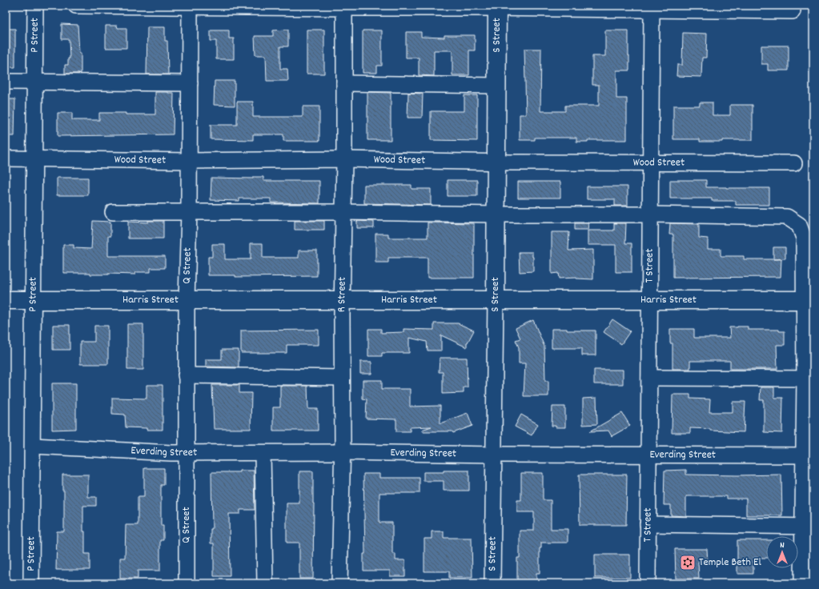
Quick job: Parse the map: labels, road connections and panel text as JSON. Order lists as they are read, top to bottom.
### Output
{
  "streets": {
    "main road": ["S Street", "Harris Street"],
    "street": [
      "P Street",
      "Wood Street",
      "Q Street",
      "T Street",
      "R Street",
      "Everding Street"
    ]
  },
  "crossings": [
    ["P Street", "Wood Street"],
    ["P Street", "Harris Street"],
    ["P Street", "Everding Street"],
    ["S Street", "Wood Street"],
    ["S Street", "Harris Street"],
    ["S Street", "Everding Street"],
    ["Wood Street", "Q Street"],
    ["Wood Street", "T Street"],
    ["Wood Street", "R Street"],
    ["Q Street", "Harris Street"],
    ["Q Street", "Everding Street"],
    ["T Street", "Harris Street"],
    ["T Street", "Everding Street"],
    ["R Street", "Harris Street"],
    ["R Street", "Everding Street"]
  ],
  "places": {
    "synagogue": ["Temple Beth El"]
  },
  "north": "top"
}
